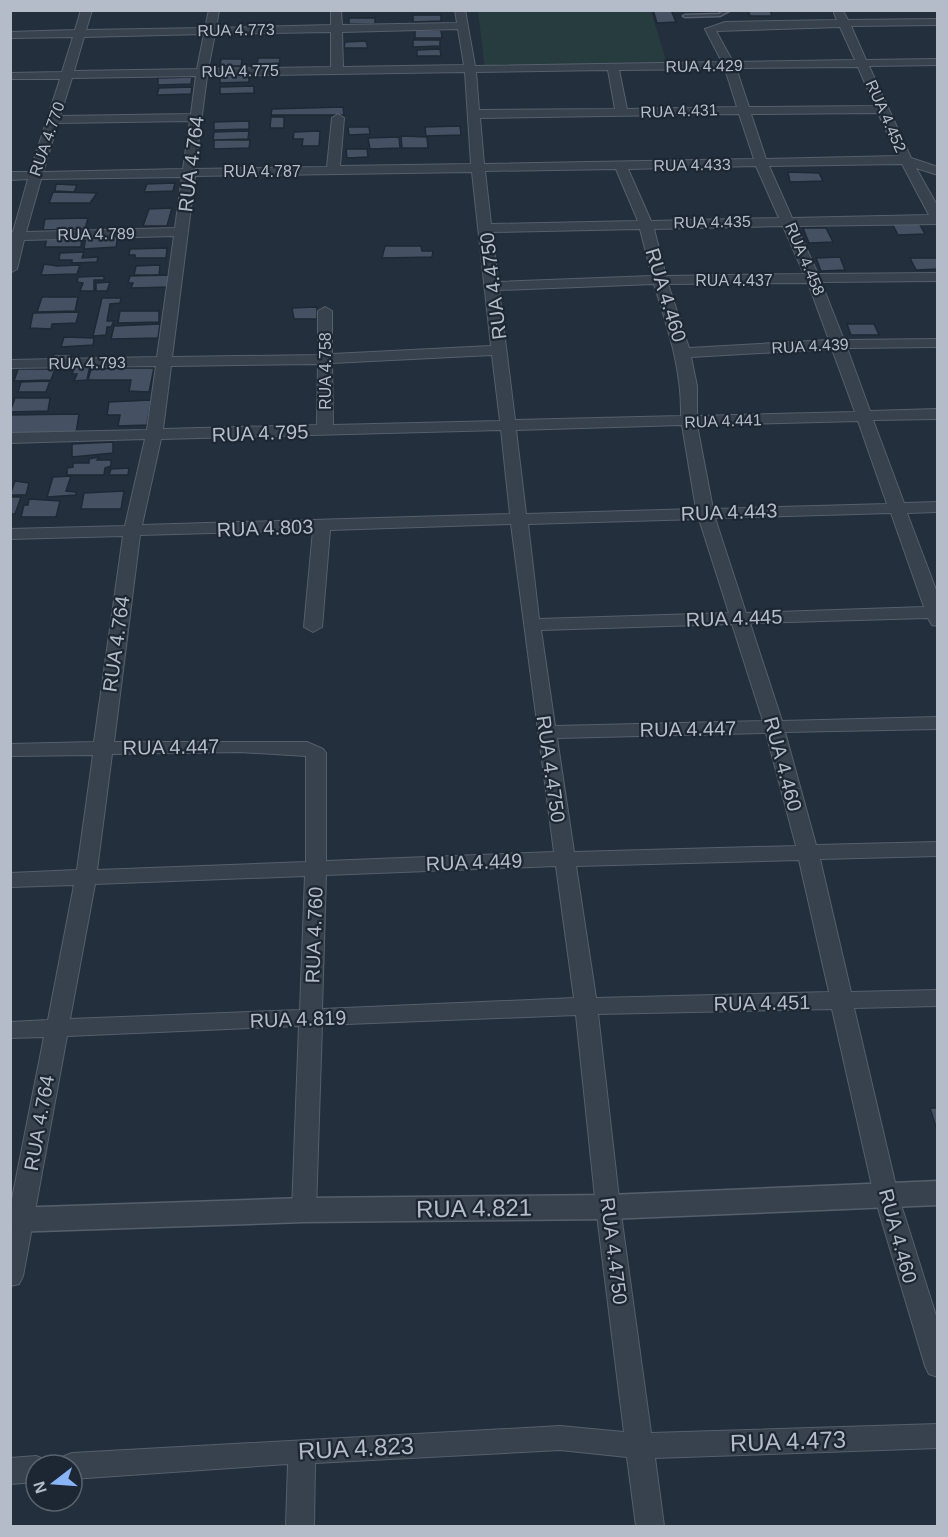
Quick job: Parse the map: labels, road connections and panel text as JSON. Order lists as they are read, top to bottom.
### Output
{
  "streets": {
    "street": [
      "RUA 4.773",
      "RUA 4.429",
      "RUA 4.775",
      "RUA 4.431",
      "RUA 4.452",
      "RUA 4.770",
      "RUA 4.764",
      "RUA 4.433",
      "RUA 4.787",
      "RUA 4.435",
      "RUA 4.789",
      "RUA 4.458",
      "RUA 4.437",
      "RUA 4.4750",
      "RUA 4.460",
      "RUA 4.439",
      "RUA 4.793",
      "RUA 4.758",
      "RUA 4.441",
      "RUA 4.795",
      "RUA 4.443",
      "RUA 4.803",
      "RUA 4.445",
      "RUA 4.447",
      "RUA 4.449",
      "RUA 4.760",
      "RUA 4.451",
      "RUA 4.819",
      "RUA 4.821",
      "RUA 4.473",
      "RUA 4.823"
    ]
  },
  "crossings": [
    ["RUA 4.773", "RUA 4.770"],
    ["RUA 4.773", "RUA 4.764"],
    ["RUA 4.773", "RUA 4.4750"],
    ["RUA 4.429", "RUA 4.775"],
    ["RUA 4.429", "RUA 4.452"],
    ["RUA 4.429", "RUA 4.458"],
    ["RUA 4.429", "RUA 4.4750"],
    ["RUA 4.775", "RUA 4.770"],
    ["RUA 4.775", "RUA 4.764"],
    ["RUA 4.775", "RUA 4.4750"],
    ["RUA 4.431", "RUA 4.452"],
    ["RUA 4.431", "RUA 4.458"],
    ["RUA 4.431", "RUA 4.4750"],
    ["RUA 4.452", "RUA 4.433"],
    ["RUA 4.452", "RUA 4.435"],
    ["RUA 4.452", "RUA 4.458"],
    ["RUA 4.770", "RUA 4.787"],
    ["RUA 4.770", "RUA 4.789"],
    ["RUA 4.764", "RUA 4.787"],
    ["RUA 4.764", "RUA 4.789"],
    ["RUA 4.764", "RUA 4.793"],
    ["RUA 4.764", "RUA 4.795"],
    ["RUA 4.764", "RUA 4.803"],
    ["RUA 4.764", "RUA 4.447"],
    ["RUA 4.764", "RUA 4.449"],
    ["RUA 4.764", "RUA 4.819"],
    ["RUA 4.764", "RUA 4.821"],
    ["RUA 4.433", "RUA 4.787"],
    ["RUA 4.433", "RUA 4.458"],
    ["RUA 4.433", "RUA 4.4750"],
    ["RUA 4.433", "RUA 4.460"],
    ["RUA 4.787", "RUA 4.4750"],
    ["RUA 4.435", "RUA 4.458"],
    ["RUA 4.435", "RUA 4.4750"],
    ["RUA 4.435", "RUA 4.460"],
    ["RUA 4.458", "RUA 4.437"],
    ["RUA 4.458", "RUA 4.439"],
    ["RUA 4.458", "RUA 4.441"],
    ["RUA 4.458", "RUA 4.443"],
    ["RUA 4.458", "RUA 4.445"],
    ["RUA 4.437", "RUA 4.4750"],
    ["RUA 4.437", "RUA 4.460"],
    ["RUA 4.4750", "RUA 4.793"],
    ["RUA 4.4750", "RUA 4.441"],
    ["RUA 4.4750", "RUA 4.795"],
    ["RUA 4.4750", "RUA 4.443"],
    ["RUA 4.4750", "RUA 4.803"],
    ["RUA 4.4750", "RUA 4.445"],
    ["RUA 4.4750", "RUA 4.447"],
    ["RUA 4.4750", "RUA 4.449"],
    ["RUA 4.4750", "RUA 4.451"],
    ["RUA 4.4750", "RUA 4.819"],
    ["RUA 4.4750", "RUA 4.821"],
    ["RUA 4.4750", "RUA 4.473"],
    ["RUA 4.4750", "RUA 4.823"],
    ["RUA 4.460", "RUA 4.439"],
    ["RUA 4.460", "RUA 4.441"],
    ["RUA 4.460", "RUA 4.443"],
    ["RUA 4.460", "RUA 4.445"],
    ["RUA 4.460", "RUA 4.447"],
    ["RUA 4.460", "RUA 4.449"],
    ["RUA 4.460", "RUA 4.451"],
    ["RUA 4.460", "RUA 4.821"],
    ["RUA 4.793", "RUA 4.758"],
    ["RUA 4.758", "RUA 4.795"],
    ["RUA 4.441", "RUA 4.795"],
    ["RUA 4.443", "RUA 4.803"],
    ["RUA 4.447", "RUA 4.760"],
    ["RUA 4.449", "RUA 4.760"],
    ["RUA 4.760", "RUA 4.819"],
    ["RUA 4.760", "RUA 4.821"],
    ["RUA 4.451", "RUA 4.819"],
    ["RUA 4.473", "RUA 4.823"]
  ],
  "north": "left"
}
